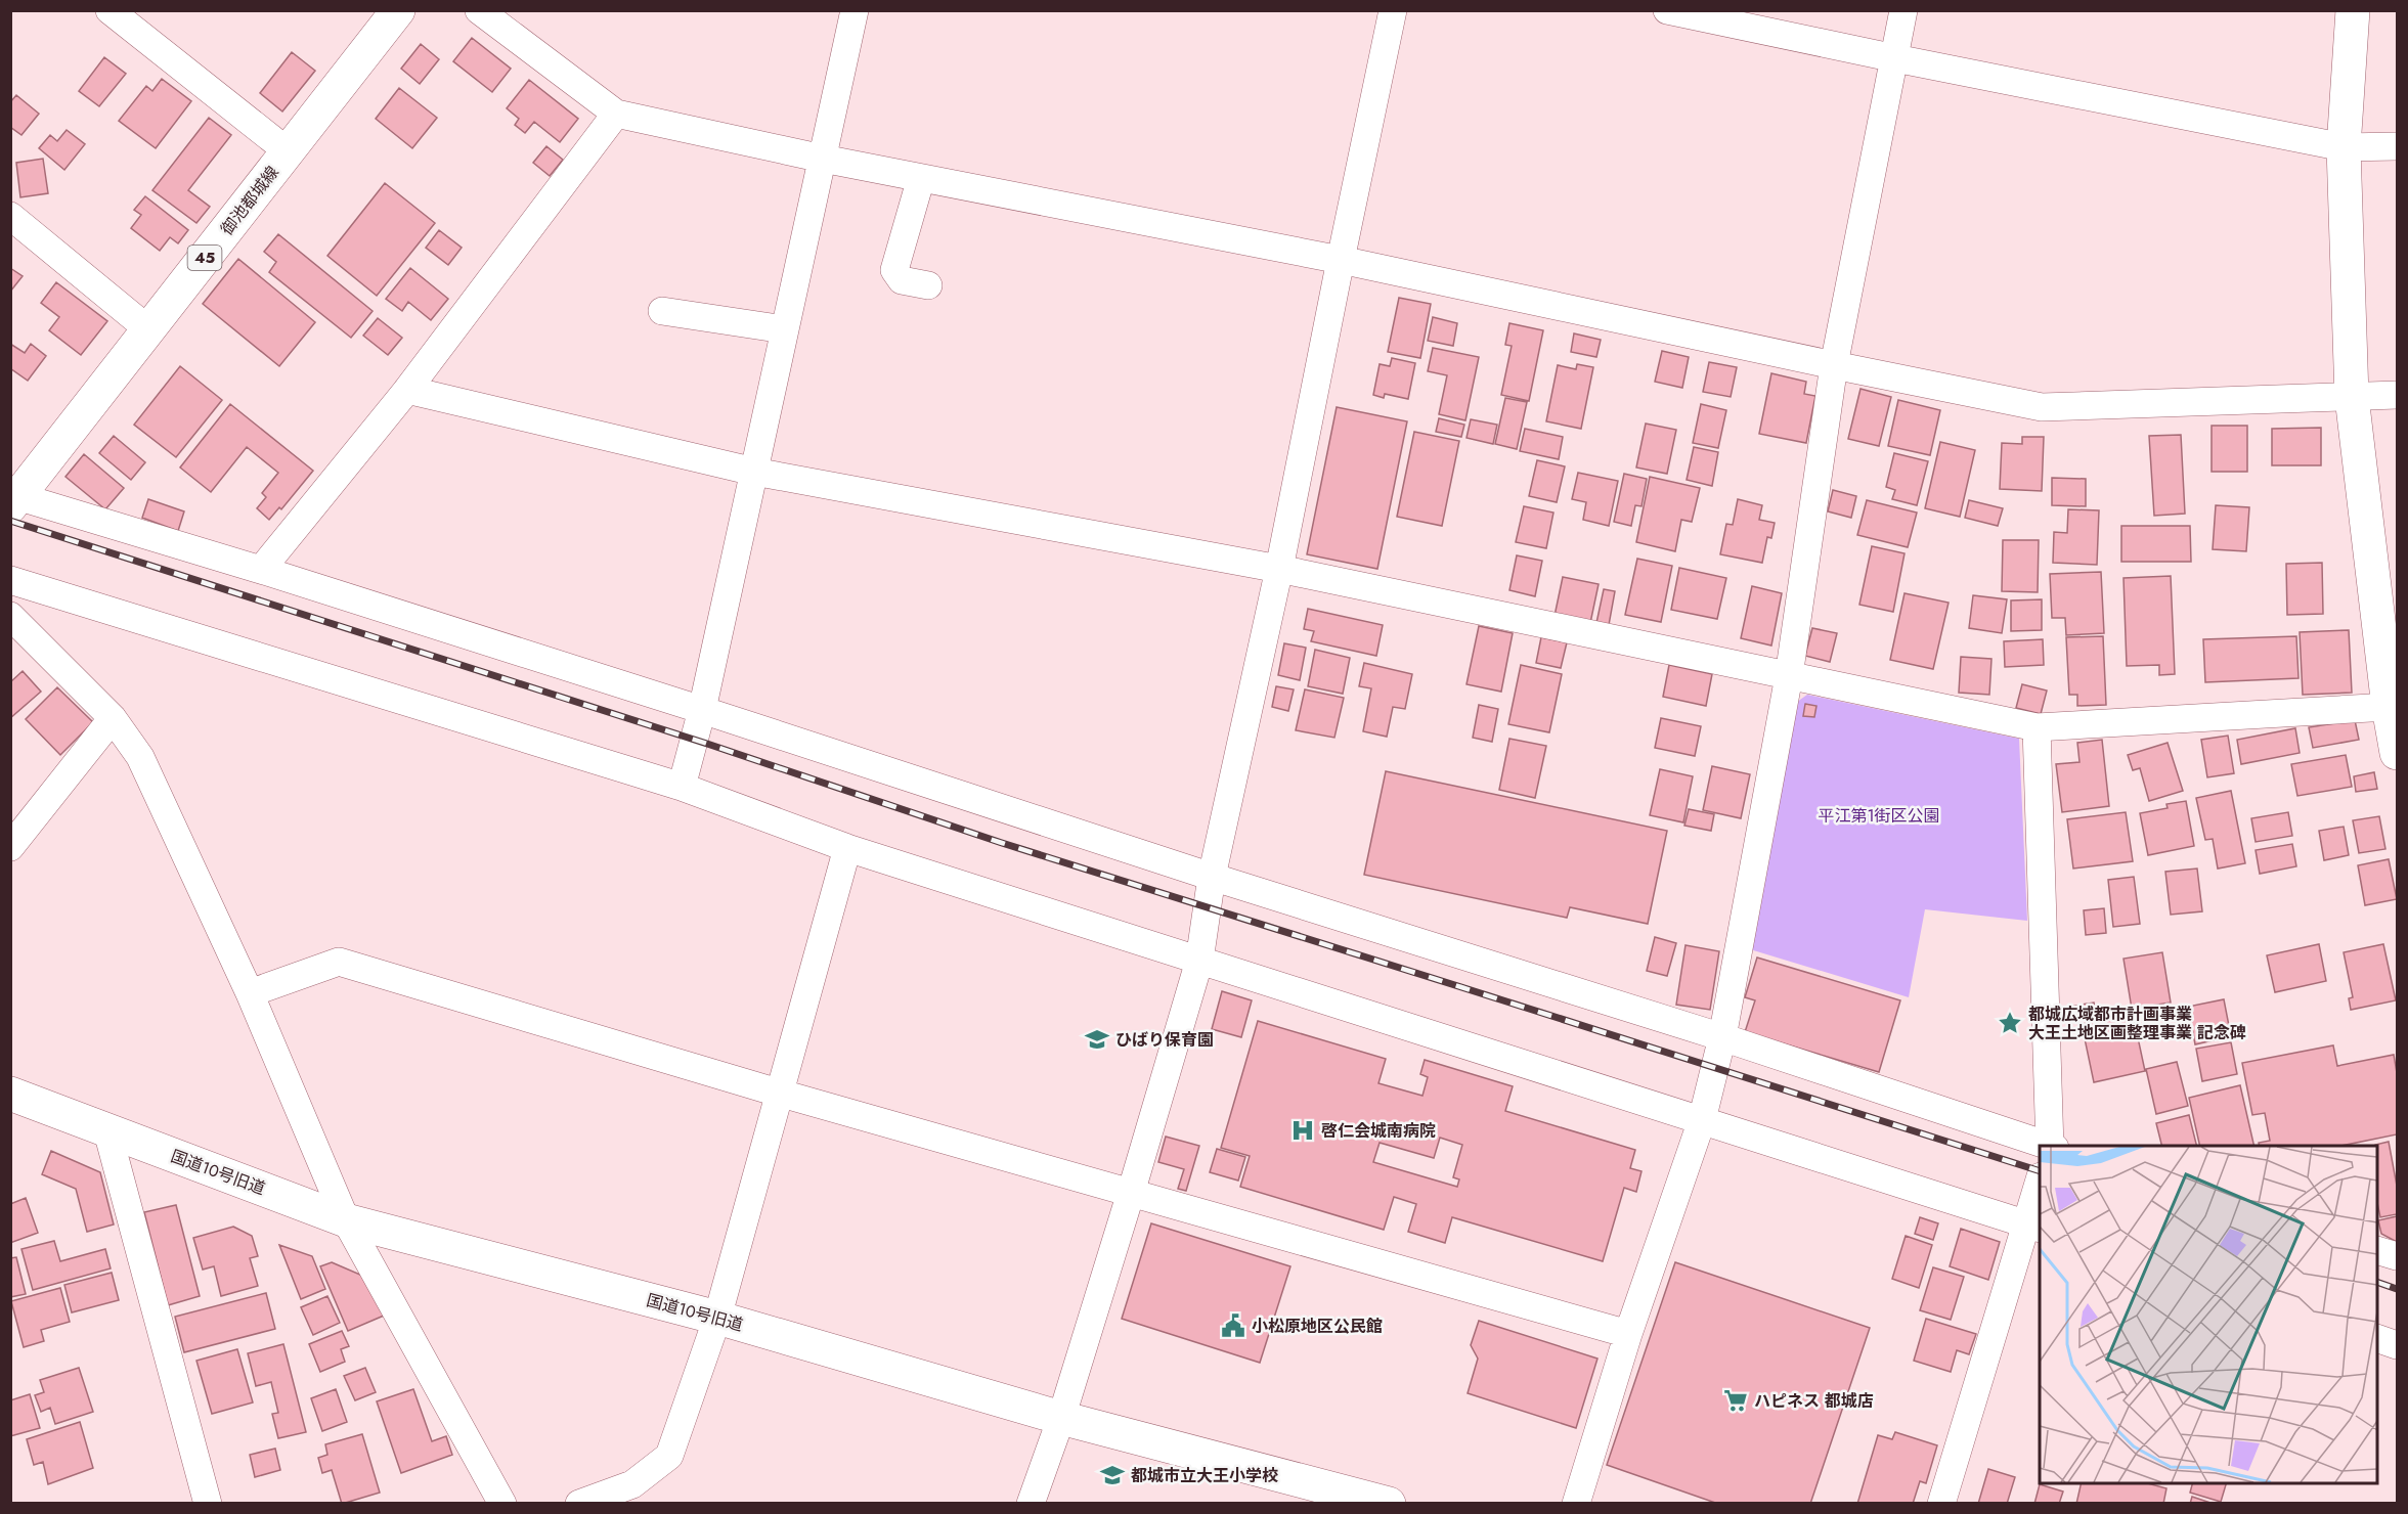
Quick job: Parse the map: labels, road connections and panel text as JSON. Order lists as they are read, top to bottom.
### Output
{
  "streets": {
    "street": ["御池都城線", "45", "国道10号旧道"]
  },
  "parks": ["平江第1街区公園"],
  "places": {
    "place": ["都城広域都市計画事業 大王土地区画整理事業 記念碑"],
    "school or university": ["ひばり保育園", "都城市立大王小学校"],
    "hospital": ["啓仁会城南病院"],
    "public building": ["小松原地区公民館"],
    "supermarket": ["ハピネス 都城店"]
  }
}
